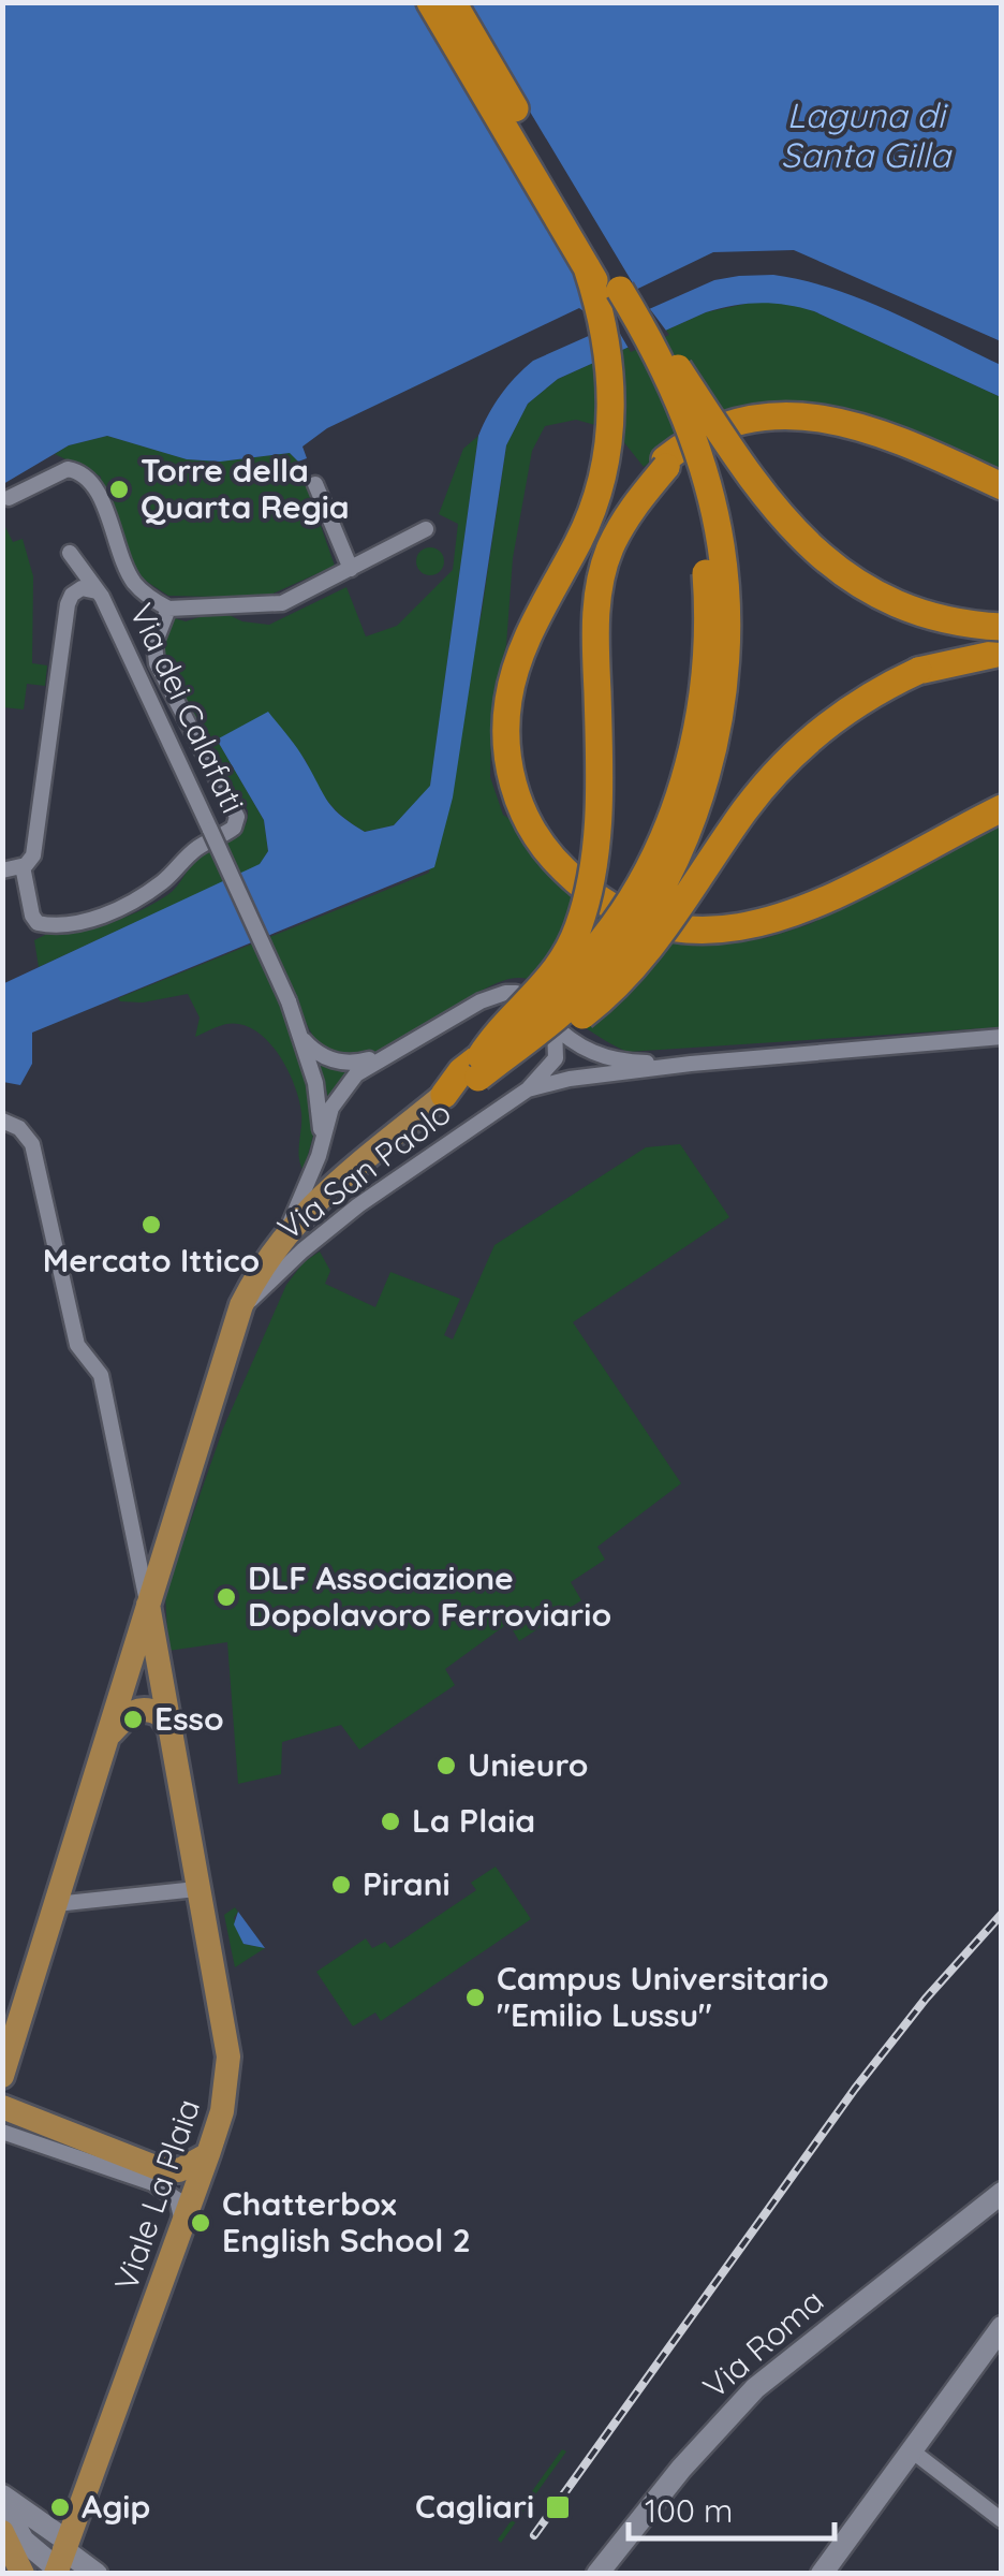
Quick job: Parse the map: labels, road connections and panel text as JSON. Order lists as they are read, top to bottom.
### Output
{
  "streets": {
    "main road": ["Viale La Plaia", "Via Roma"],
    "street": ["Via dei Calafati", "Via San Paolo"]
  },
  "crossings": [
    ["Via dei Calafati", "Via San Paolo"]
  ],
  "water": ["Laguna di Santa Gilla"],
  "places": {
    "other": [
      "Torre della Quarta Regia",
      "Mercato Ittico",
      "DLF Associazione Dopolavoro Ferroviario",
      "Esso",
      "Unieuro",
      "La Plaia",
      "Pirani",
      "Campus Universitario \"Emilio Lussu\"",
      "Chatterbox English School 2",
      "Agip"
    ],
    "transit": ["Cagliari"]
  },
  "scale_bar": "100 m"
}
